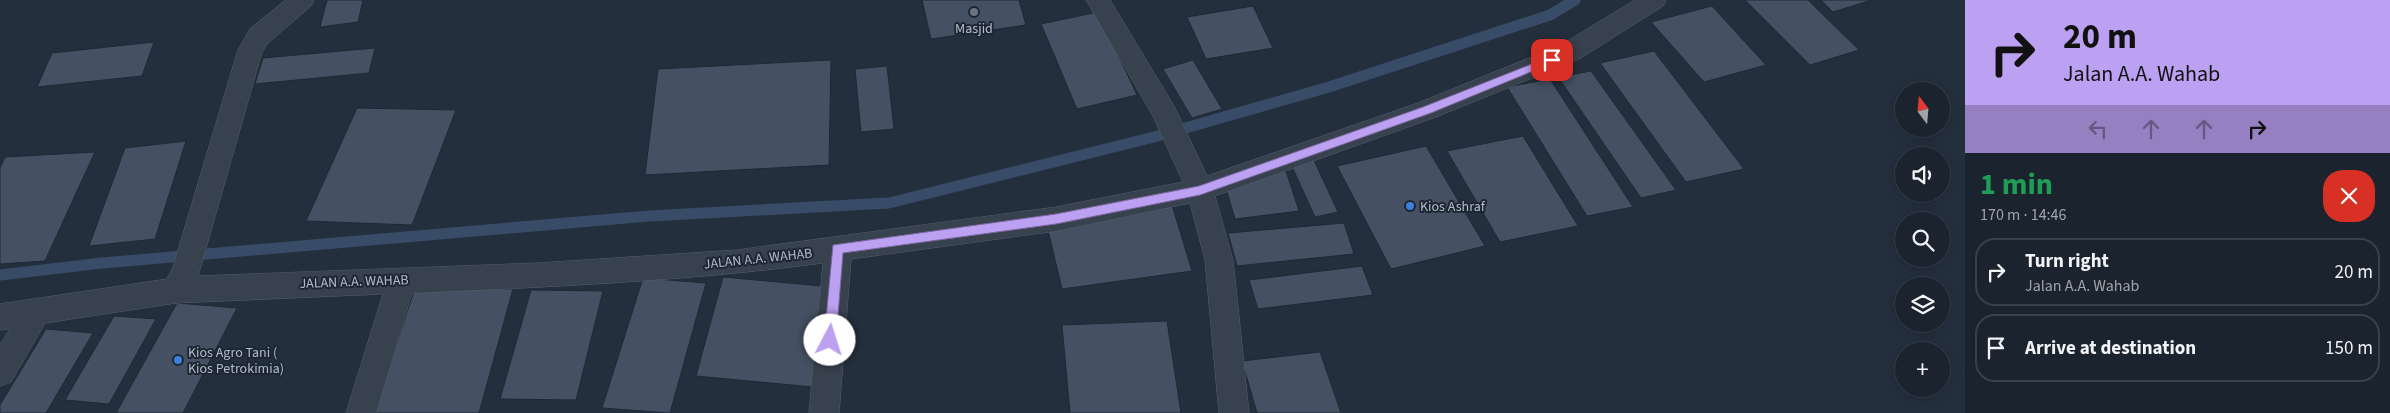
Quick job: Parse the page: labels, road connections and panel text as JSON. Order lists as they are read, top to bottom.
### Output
{
  "streets": {
    "street": ["JALAN A.A. WAHAB"]
  },
  "places": ["Masjid", "Kios Ashraf", "Kios Agro Tani ( Kios Petrokimia)"],
  "north": "top",
  "page": {
    "turn": ["20 m", "Jalan A.A. Wahab"],
    "map_buttons": "+",
    "heading": ["1 min", "170 m · 14:46"],
    "list": [
      {
        "name": "Turn right",
        "note": "Jalan A.A. Wahab",
        "value": "20 m"
      },
      {
        "name": "Arrive at destination",
        "value": "150 m"
      }
    ]
  }
}
